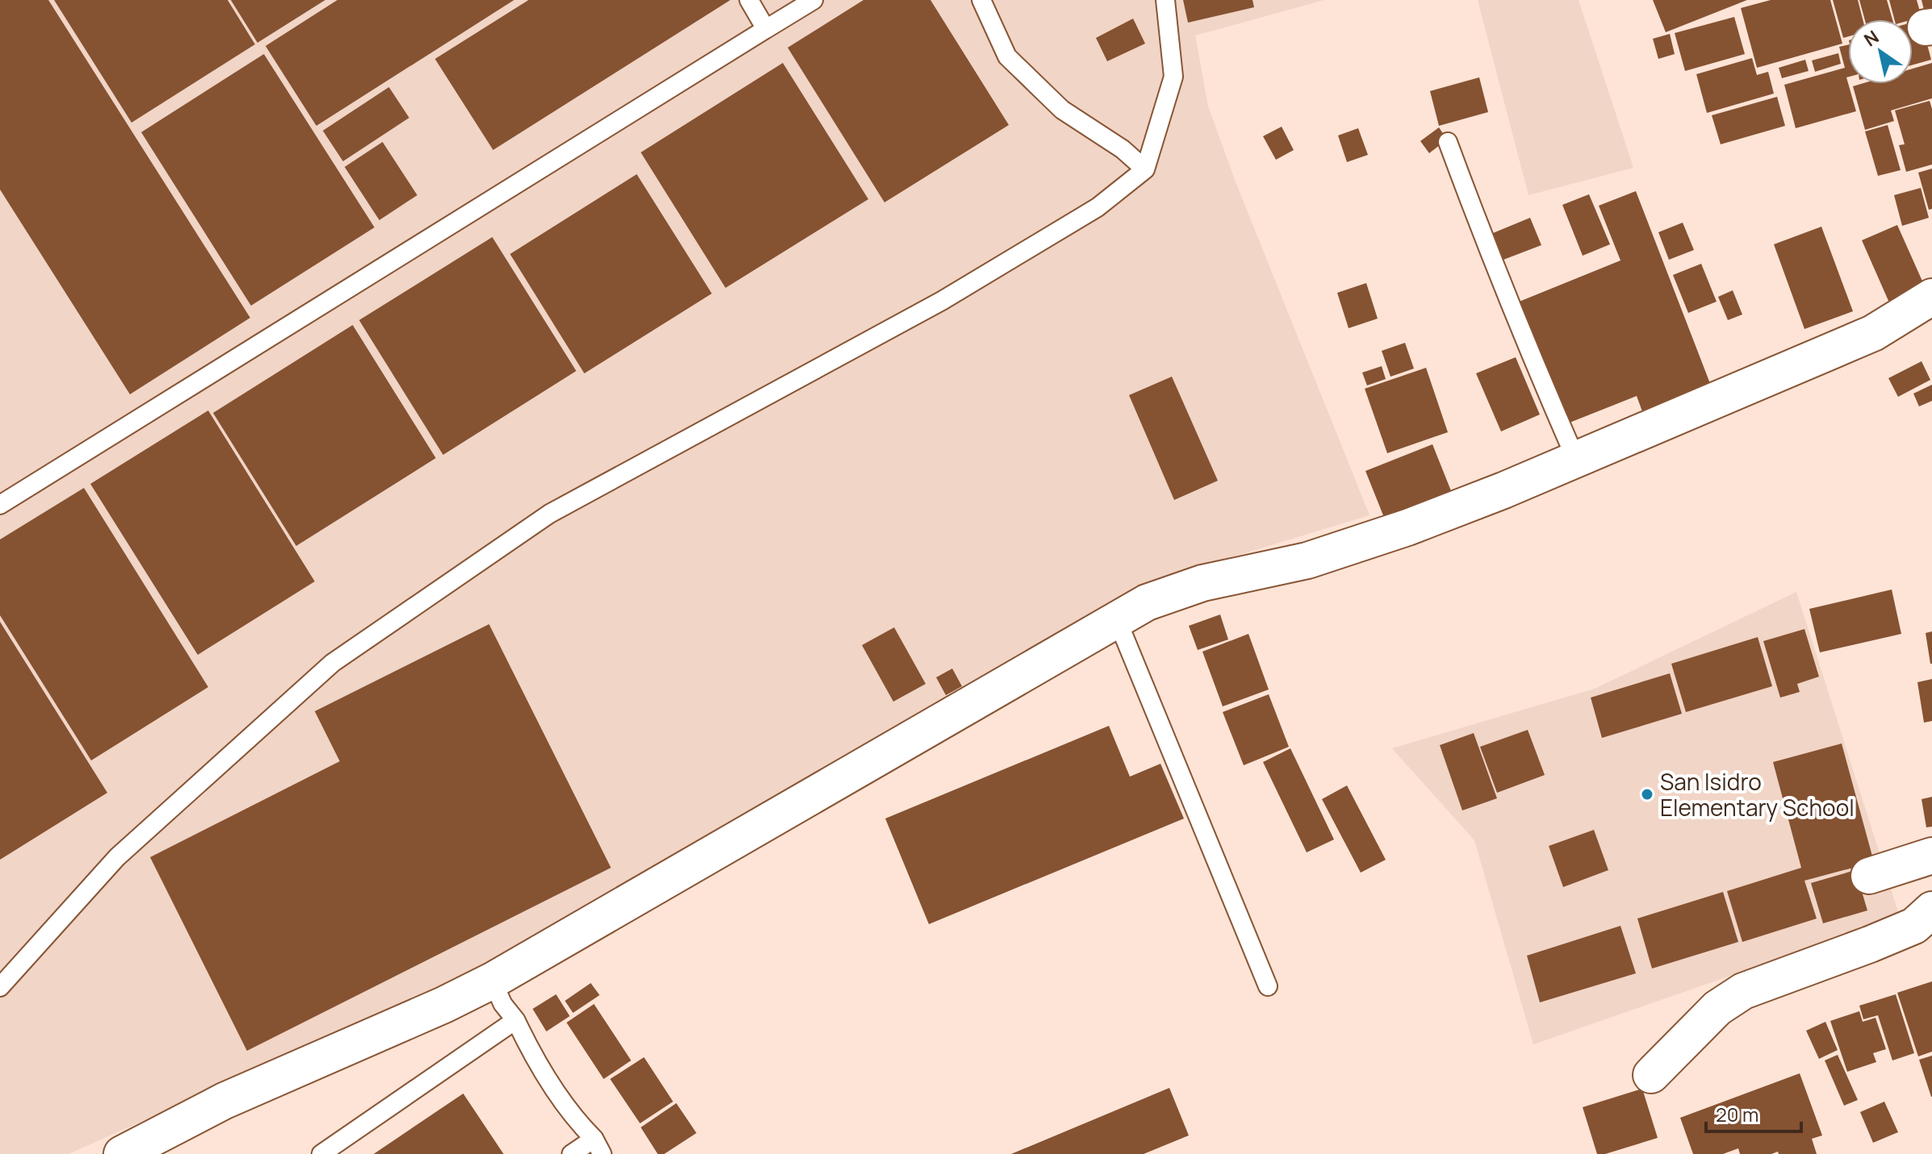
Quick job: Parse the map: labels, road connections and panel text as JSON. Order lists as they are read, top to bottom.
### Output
{
  "places": ["San Isidro Elementary School"],
  "scale_bar": "20 m",
  "north": "top left"
}
